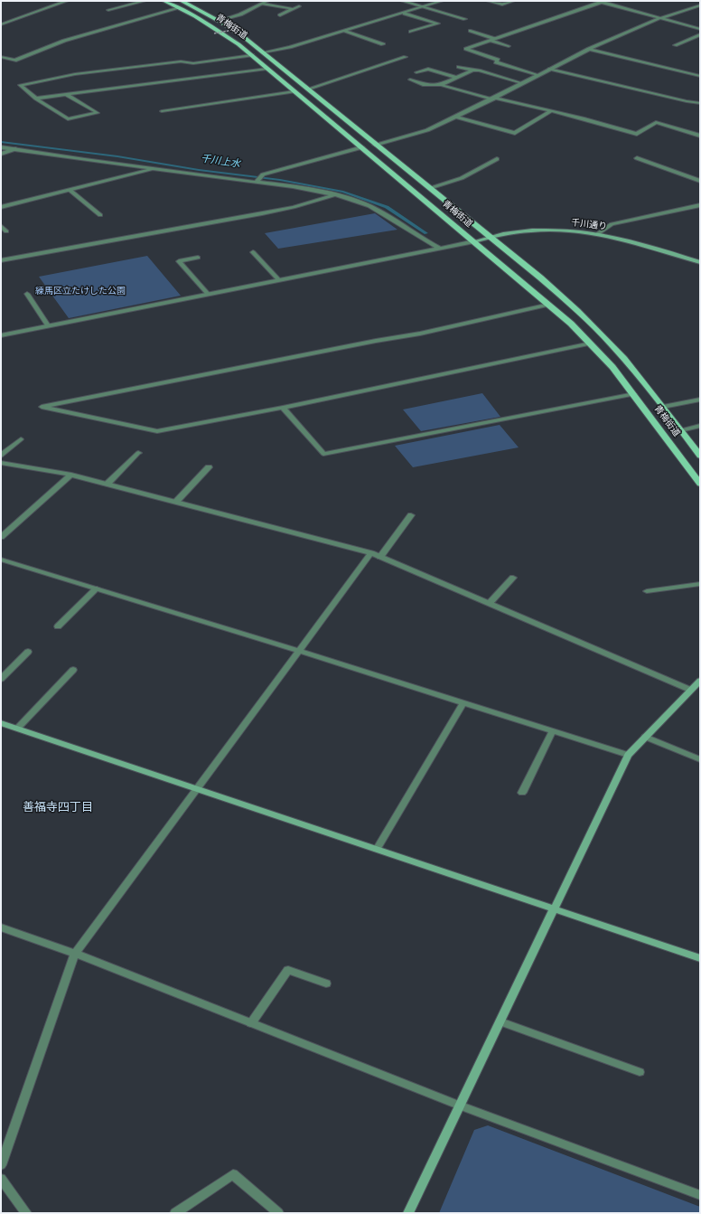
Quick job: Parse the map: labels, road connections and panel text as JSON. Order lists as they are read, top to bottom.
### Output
{
  "streets": {
    "main road": ["青梅街道"],
    "street": ["千川通り"]
  },
  "crossings": [
    ["青梅街道", "千川通り"]
  ],
  "districts": ["善福寺四丁目"],
  "water": ["千川上水"],
  "parks": ["練馬区立たけした公園"]
}
